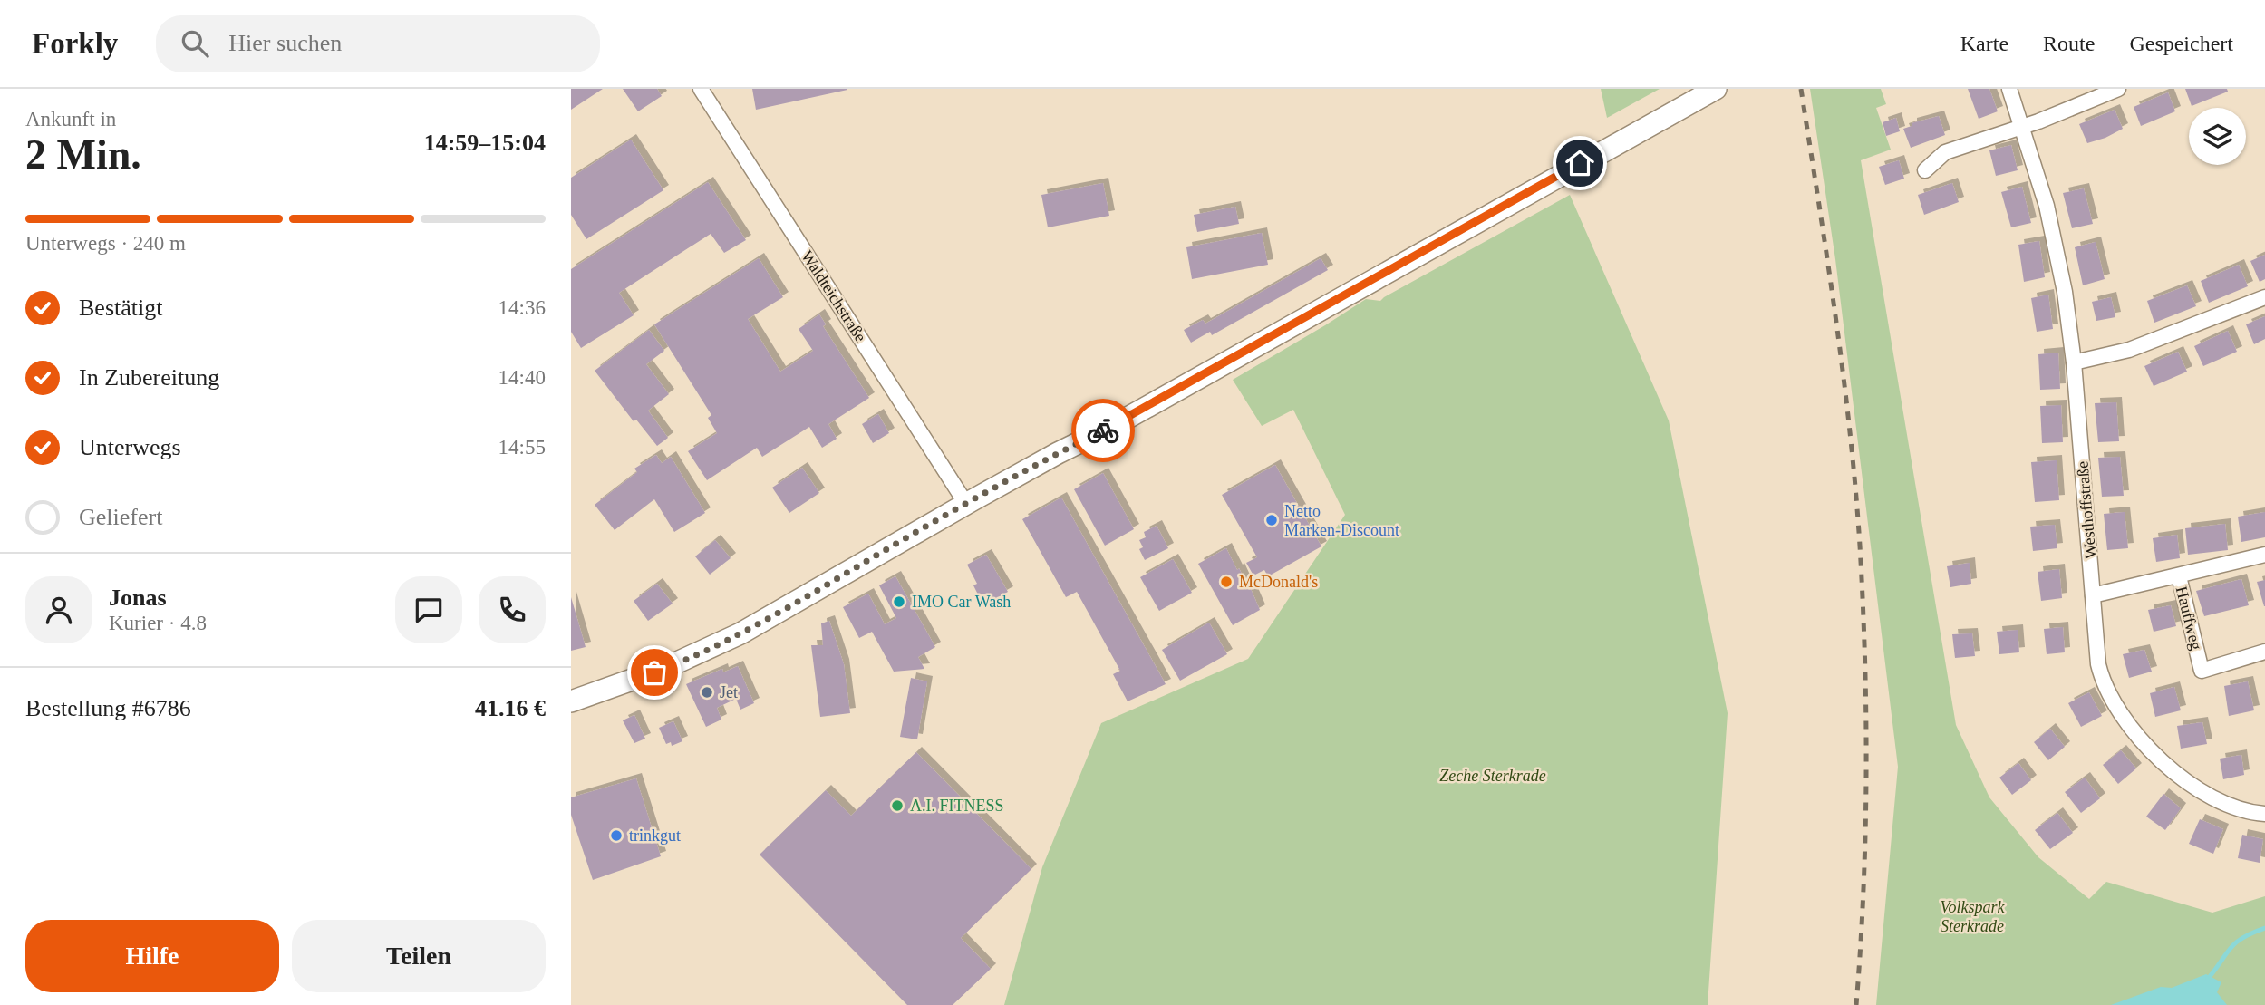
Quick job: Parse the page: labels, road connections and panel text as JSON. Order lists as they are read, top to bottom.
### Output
{
  "streets": {
    "street": ["Waldteichstraße", "Westhoffstraße", "Hauffweg"]
  },
  "crossings": [
    ["Westhoffstraße", "Hauffweg"]
  ],
  "parks": ["Zeche Sterkrade", "Volkspark Sterkrade"],
  "places": [
    "Netto Marken-Discount",
    "McDonald's",
    "IMO Car Wash",
    "Jet",
    "A.I. FITNESS",
    "trinkgut"
  ],
  "page": {
    "header": "Forkly",
    "search": "Hier suchen",
    "nav": ["Karte", "Route", "Gespeichert"],
    "heading": ["2 Min.", "Ankunft in", "14:59–15:04"],
    "panel": [
      "Jonas",
      "Kurier · 4.8",
      "Bestellung #6786",
      "41.16 €"
    ],
    "bar": "Unterwegs · 240 m",
    "list": [
      ["Bestätigt", "14:36"],
      ["In Zubereitung", "14:40"],
      ["Unterwegs", "14:55"],
      "Geliefert"
    ],
    "buttons": ["Hilfe", "Teilen"]
  }
}
